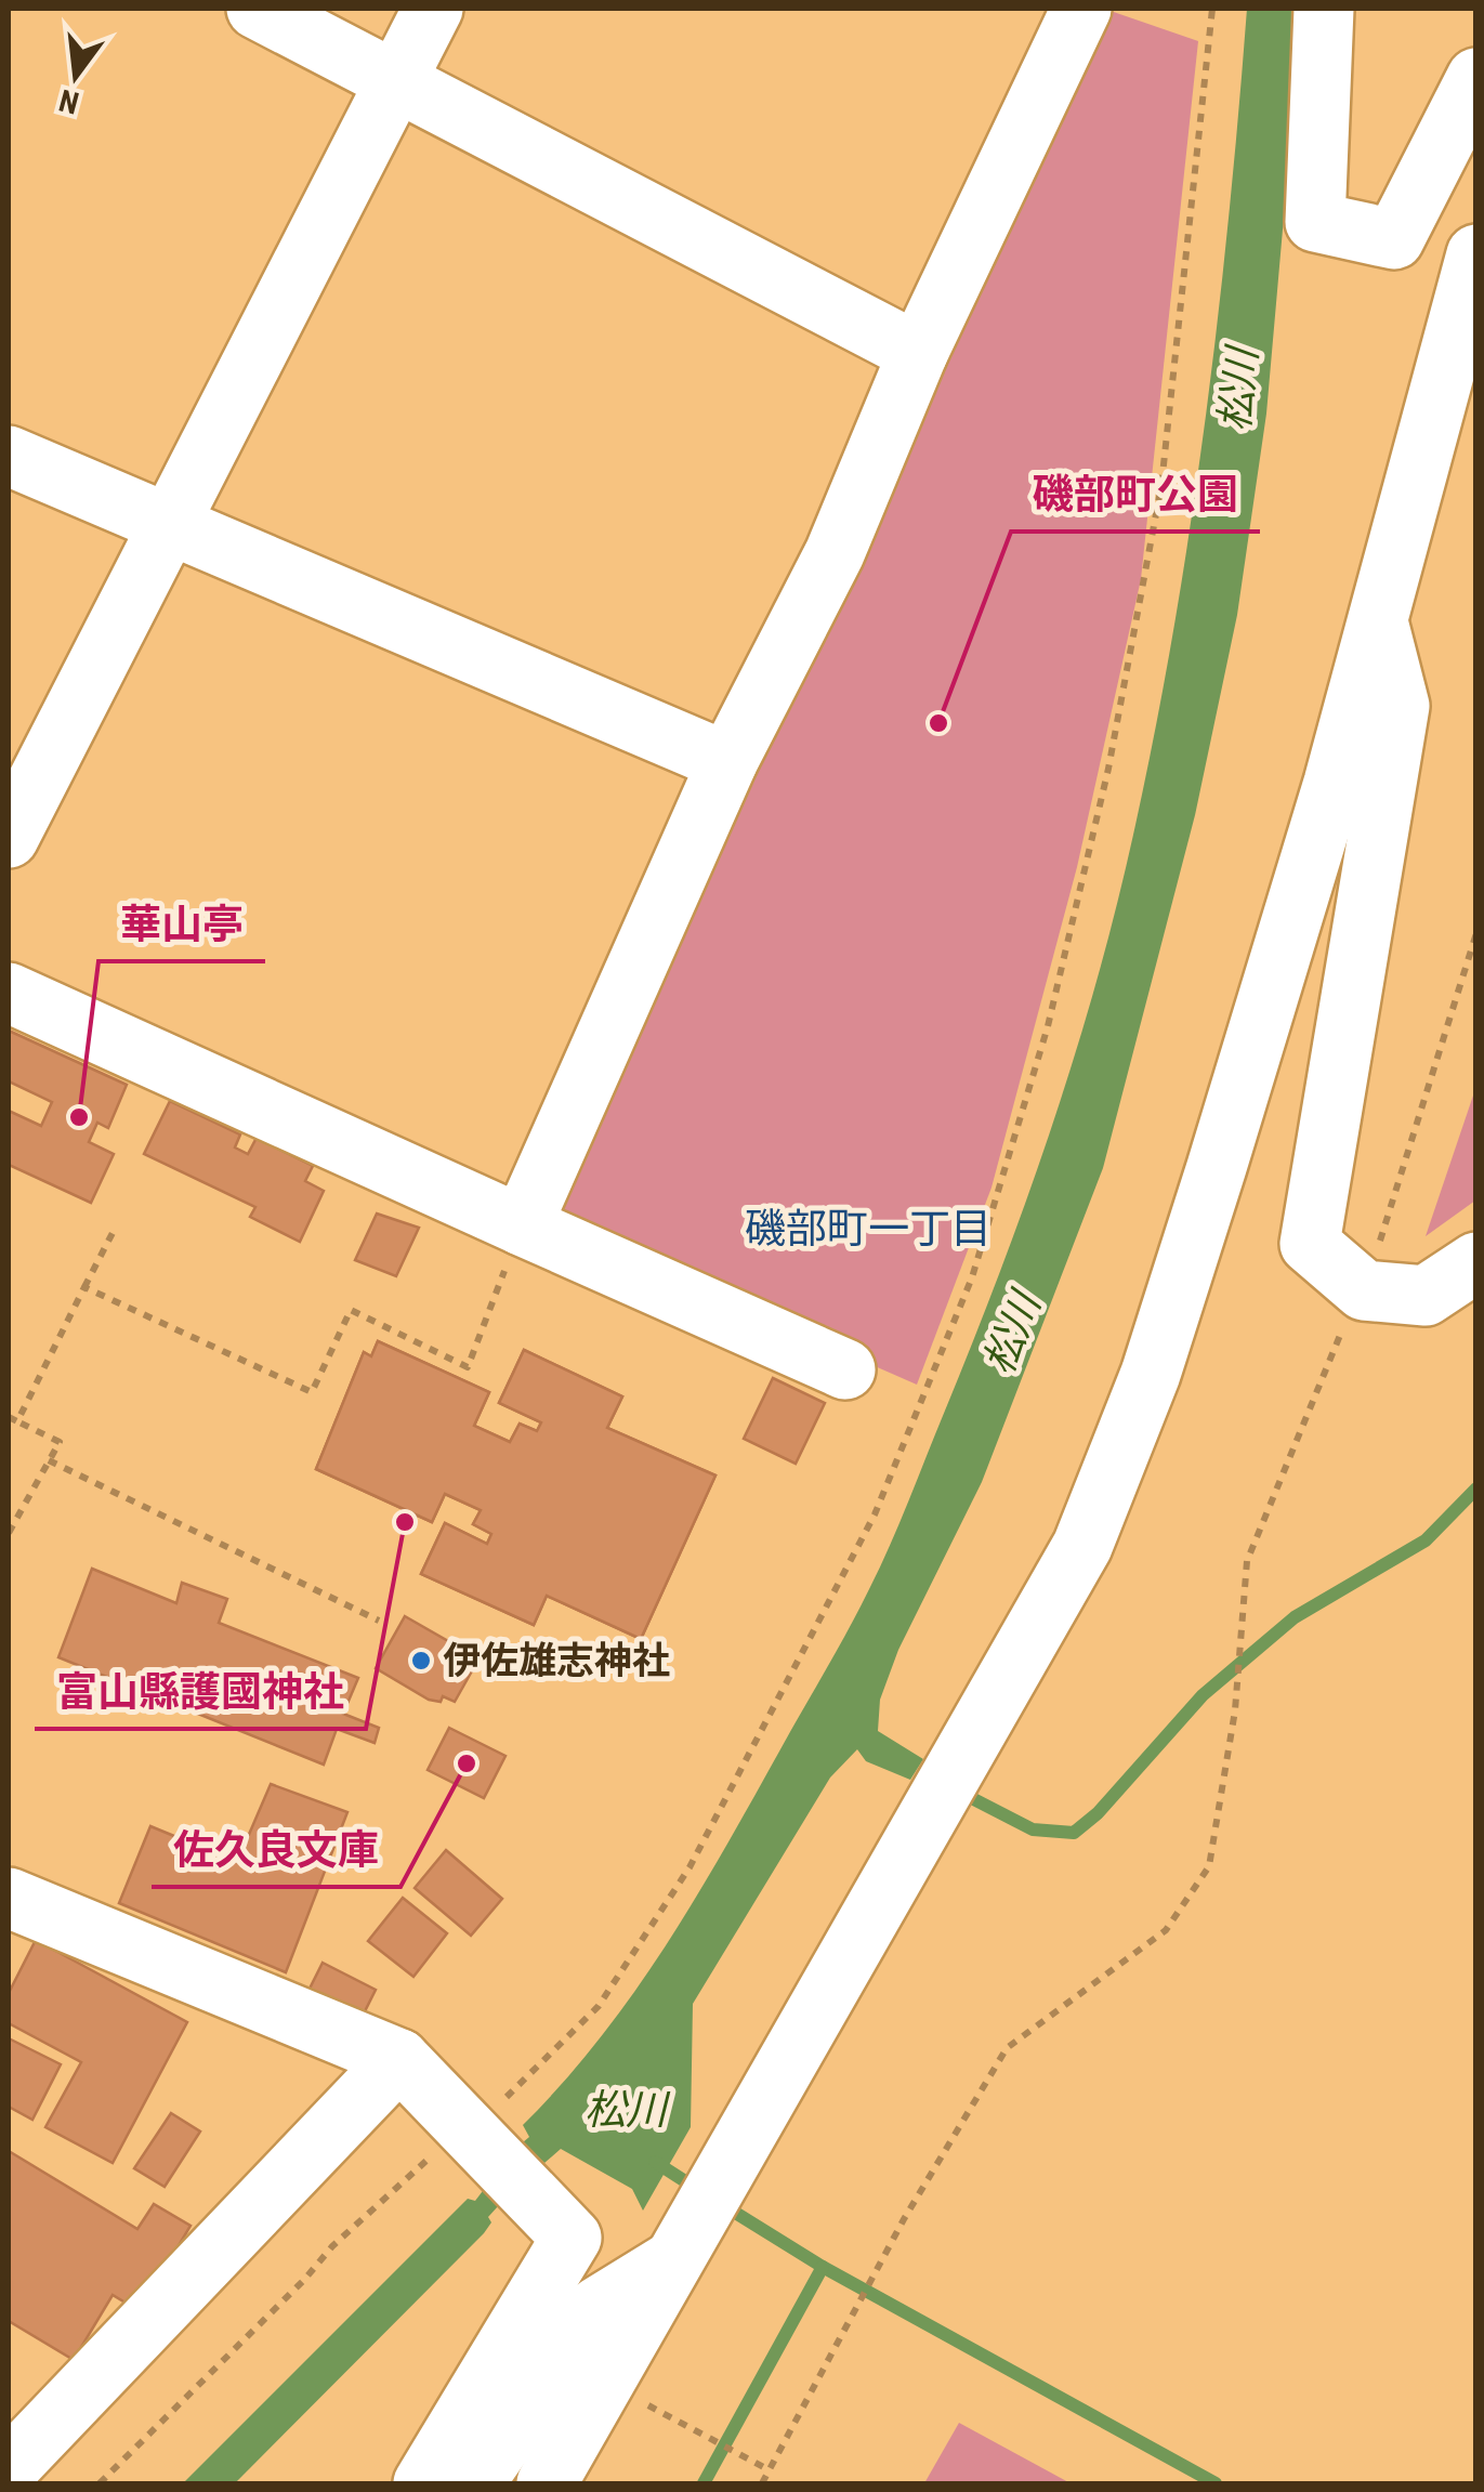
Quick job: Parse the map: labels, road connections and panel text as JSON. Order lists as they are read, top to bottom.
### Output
{
  "districts": ["磯部町一丁目"],
  "water": ["松川"],
  "places": [
    "磯部町公園",
    "華山亭",
    "富山縣護國神社",
    "伊佐雄志神社",
    "佐久良文庫"
  ],
  "north": "bottom"
}
